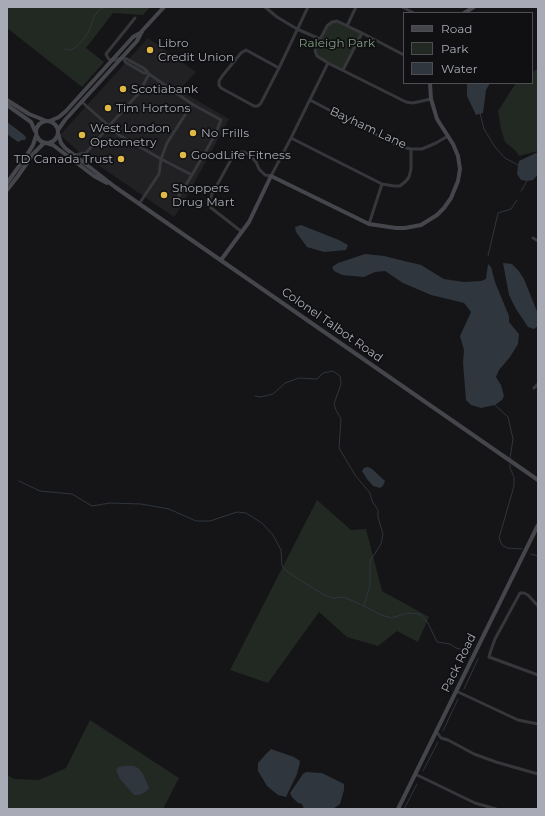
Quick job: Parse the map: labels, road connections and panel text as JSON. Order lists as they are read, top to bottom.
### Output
{
  "streets": {
    "main road": ["Colonel Talbot Road", "Pack Road"],
    "street": ["Bayham Lane"]
  },
  "parks": ["Raleigh Park"],
  "places": [
    "Libro Credit Union",
    "Scotiabank",
    "Tim Hortons",
    "No Frills",
    "West London Optometry",
    "GoodLife Fitness",
    "TD Canada Trust",
    "Shoppers Drug Mart"
  ],
  "legend": ["Road", "Park", "Water"]
}
